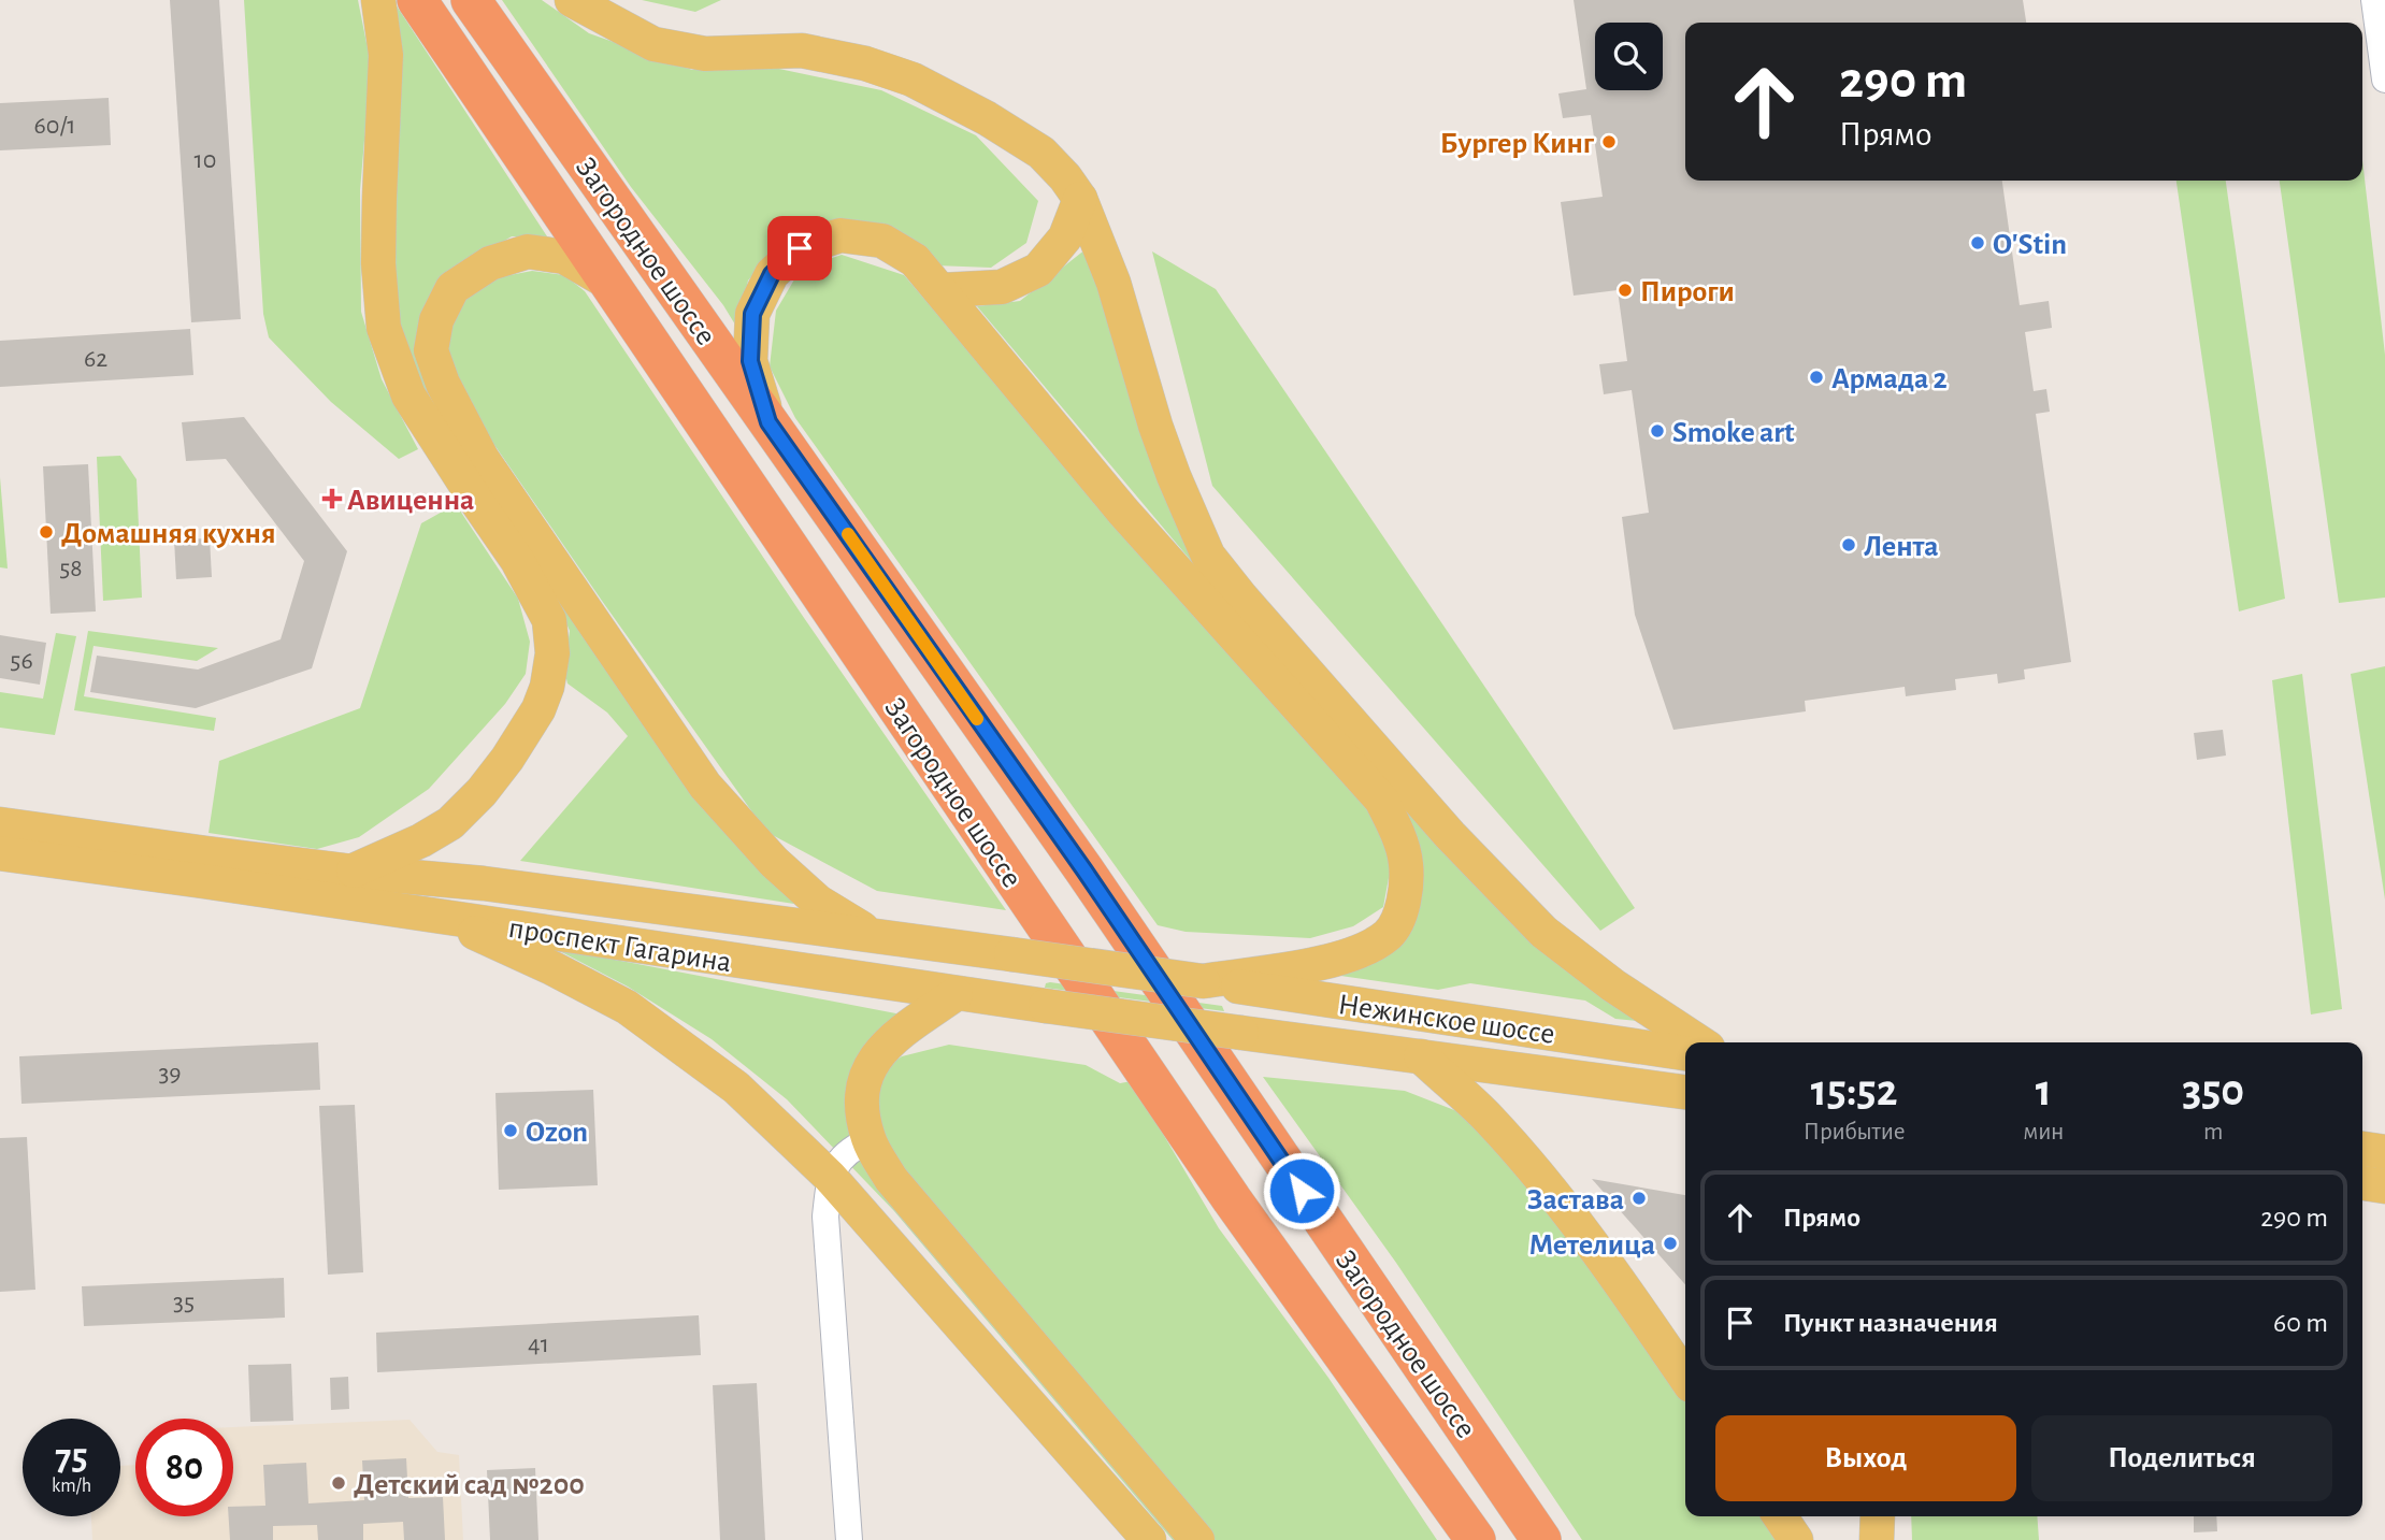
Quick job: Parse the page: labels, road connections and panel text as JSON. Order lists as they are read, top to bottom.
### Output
{
  "streets": {
    "highway": ["Загородное шоссе"],
    "main road": ["проспект Гагарина", "Нежинское шоссе"]
  },
  "crossings": [
    ["проспект Гагарина", "Нежинское шоссе"]
  ],
  "places": {
    "other": [
      "Бургер Кинг",
      "O'Stin",
      "Пироги",
      "Армада 2",
      "Smoke art",
      "Домашняя кухня",
      "Лента",
      "Ozon",
      "Застава",
      "Метелица",
      "Детский сад №200"
    ],
    "health": ["Авиценна"]
  },
  "house_numbers": [
    "60/1",
    "10",
    "62",
    "58",
    "56",
    "39",
    "35",
    "41"
  ],
  "page": {
    "turn": ["290 m", "Прямо"],
    "eta": [
      "15:52",
      "Прибытие",
      "1",
      "мин",
      "350",
      "m"
    ],
    "list": [
      {
        "name": "Прямо",
        "value": "290 m"
      },
      {
        "name": "Пункт назначения",
        "value": "60 m"
      }
    ],
    "buttons": ["Выход", "Поделиться"],
    "speed": "75 km/h",
    "limit": "80"
  }
}
